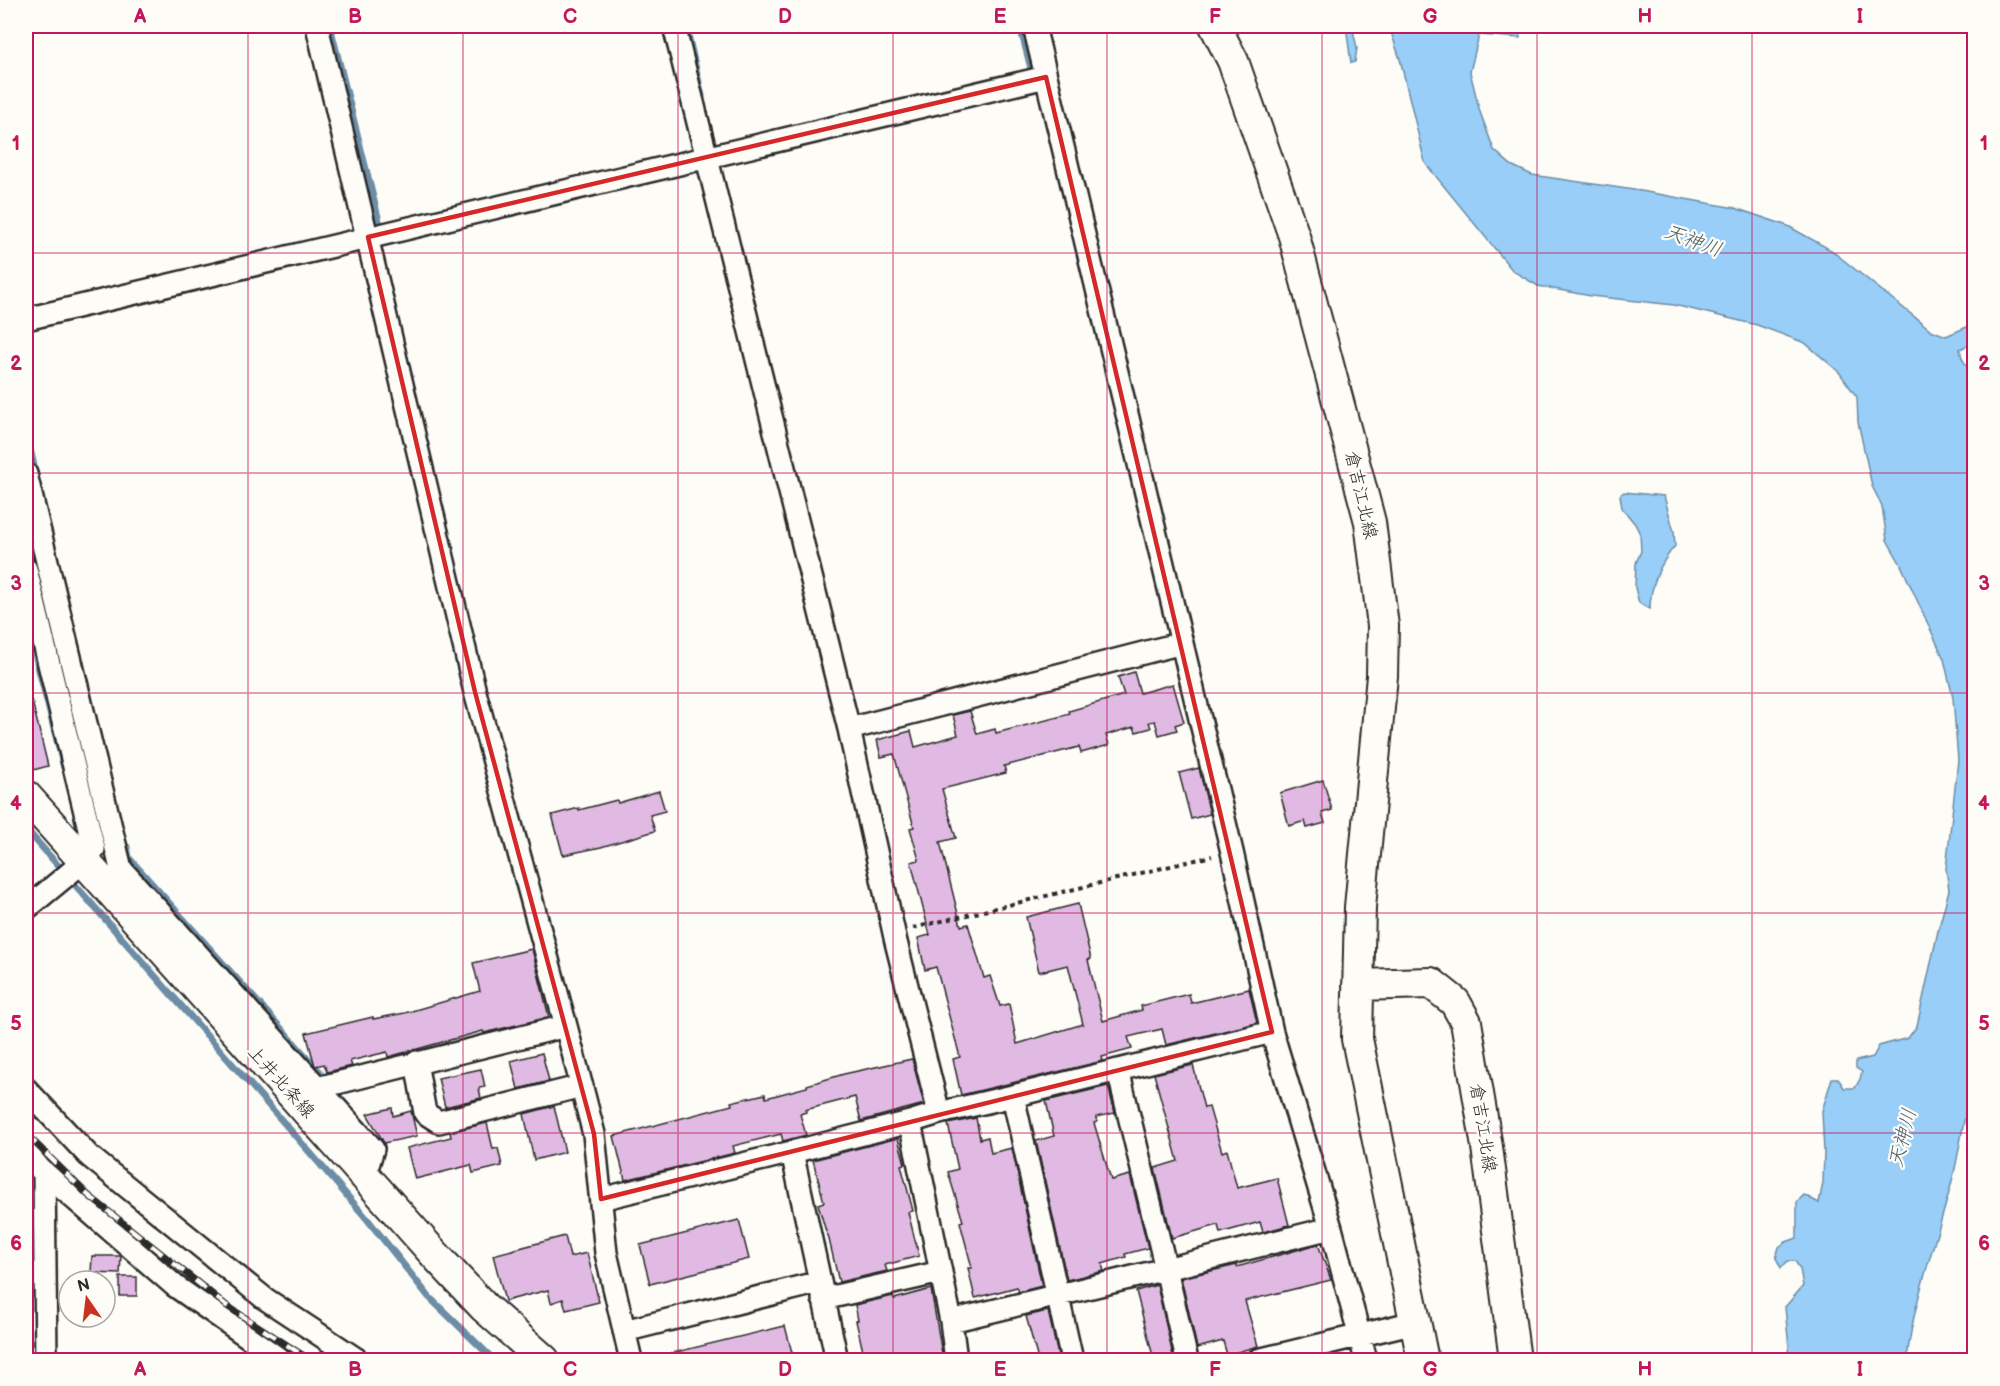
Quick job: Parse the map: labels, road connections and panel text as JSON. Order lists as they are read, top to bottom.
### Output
{
  "streets": {
    "main road": ["倉吉江北線", "上井北条線"]
  },
  "water": ["天神川"],
  "north": "top",
  "grid": {
    "columns": [
      "A",
      "B",
      "C",
      "D",
      "E",
      "F",
      "G",
      "H",
      "I"
    ],
    "rows": [
      "1",
      "2",
      "3",
      "4",
      "5",
      "6"
    ]
  }
}
